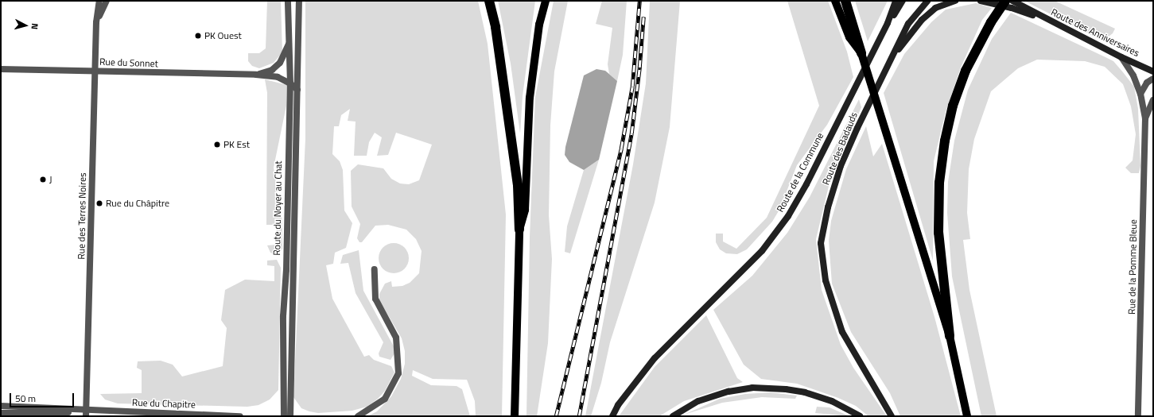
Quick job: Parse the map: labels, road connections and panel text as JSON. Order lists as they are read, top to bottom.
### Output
{
  "streets": {
    "main road": ["Route des Anniversaires", "Route des Badauds", "Route de la Commune"],
    "street": [
      "Rue du Sonnet",
      "Route du Noyer au Chat",
      "Rue des Terres Noires",
      "Rue de la Pomme Bleue",
      "Rue du Chapitre"
    ]
  },
  "crossings": [
    ["Route des Anniversaires", "Rue de la Pomme Bleue"],
    ["Rue du Sonnet", "Route du Noyer au Chat"],
    ["Rue du Sonnet", "Rue des Terres Noires"],
    ["Rue des Terres Noires", "Rue du Chapitre"]
  ],
  "places": [
    "PK Ouest",
    "PK Est",
    "J",
    "Rue du Châpitre"
  ],
  "scale_bar": "50 m",
  "north": "right"
}
